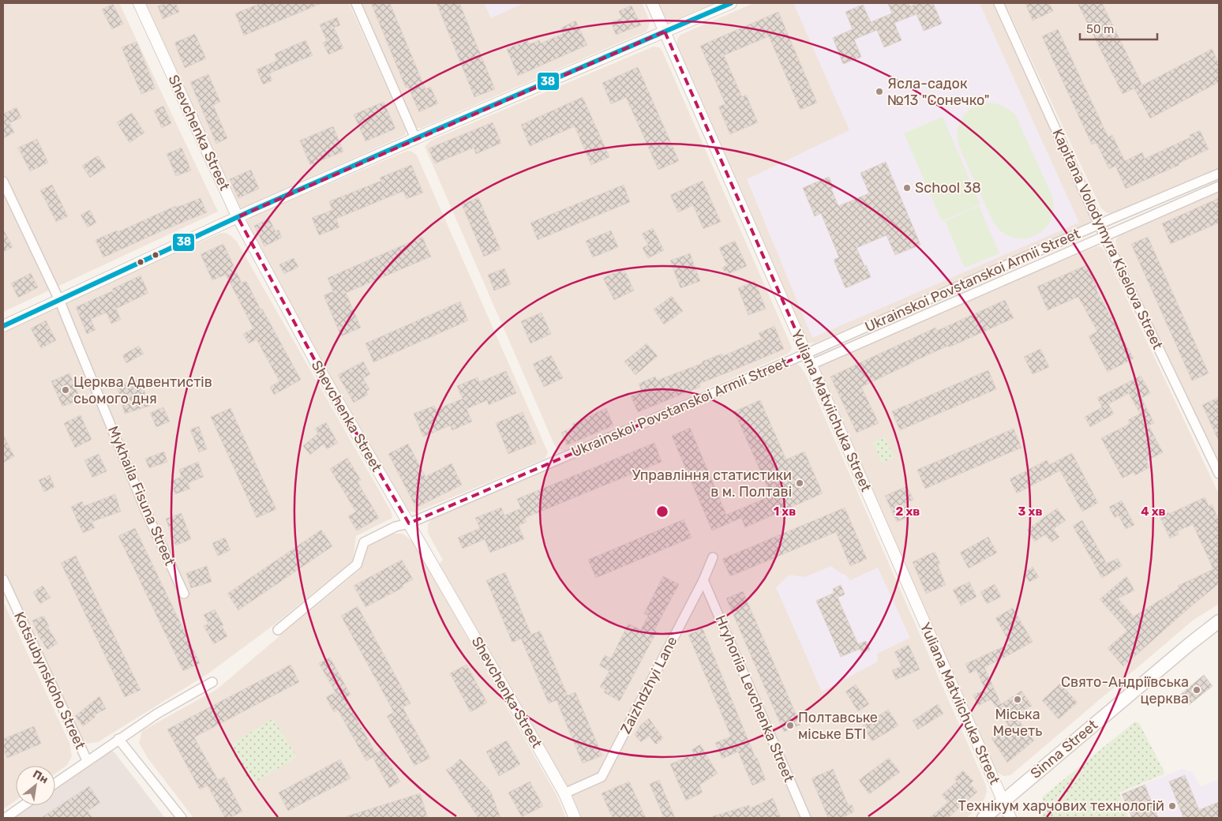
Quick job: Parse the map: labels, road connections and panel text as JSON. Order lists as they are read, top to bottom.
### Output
{
  "streets": {
    "main road": ["Sinna Street"],
    "street": [
      "Shevchenka Street",
      "Kapitana Volodymyra Kiselova Street",
      "Ukrainskoi Povstanskoi Armii Street",
      "Yuliana Matviichuka Street",
      "Mykhaila Fisuna Street",
      "Kotsiubynskoho Street",
      "Zaizhdzhyi Lane",
      "Hryhoriia Levchenka Street"
    ]
  },
  "crossings": [
    ["Shevchenka Street", "Ukrainskoi Povstanskoi Armii Street"],
    ["Shevchenka Street", "Zaizhdzhyi Lane"],
    ["Kapitana Volodymyra Kiselova Street", "Ukrainskoi Povstanskoi Armii Street"],
    ["Ukrainskoi Povstanskoi Armii Street", "Yuliana Matviichuka Street"],
    ["Yuliana Matviichuka Street", "Sinna Street"],
    ["Zaizhdzhyi Lane", "Hryhoriia Levchenka Street"]
  ],
  "places": [
    "Ясла-садок №13 \"Сонечко\"",
    "School 38",
    "Церква Адвентистів сьомого дня",
    "Управління статистики в м. Полтаві",
    "Свято-Андріївська церква",
    "Міська Мечеть",
    "Полтавське міське БТІ",
    "Технікум харчових технологій"
  ],
  "lines": ["transit line 38"],
  "scale_bar": "50 m",
  "north": "top right",
  "rings": [
    "1 хв",
    "2 хв",
    "3 хв",
    "4 хв"
  ]
}
